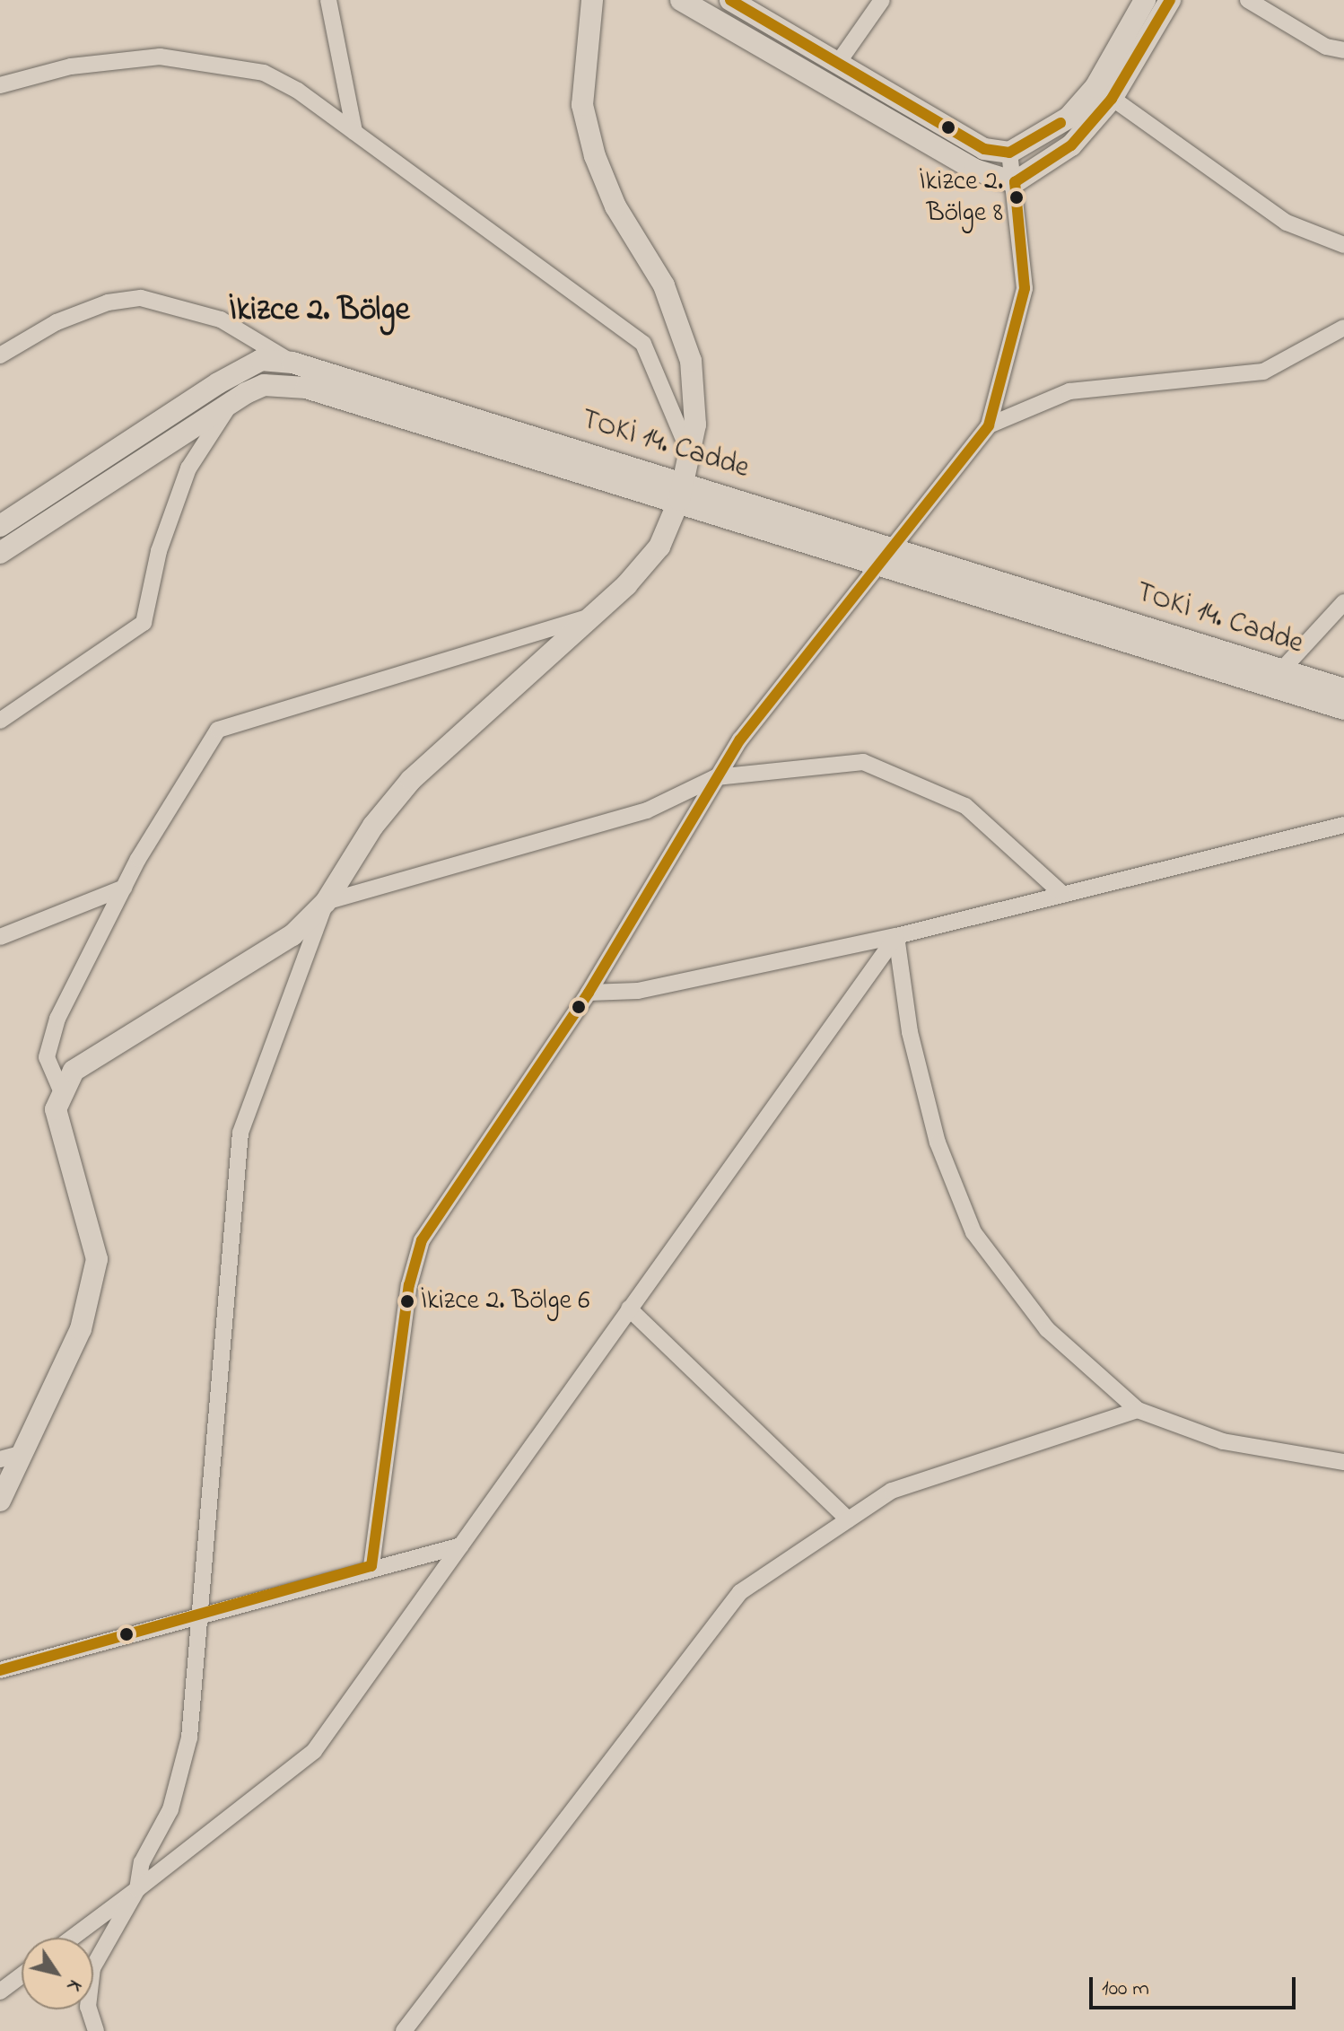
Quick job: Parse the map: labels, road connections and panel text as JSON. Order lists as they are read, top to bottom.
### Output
{
  "streets": {
    "main road": ["TOKİ 14. Cadde"]
  },
  "districts": ["İkizce 2. Bölge"],
  "places": ["İkizce 2. Bölge 8", "İkizce 2. Bölge 6"],
  "scale_bar": "100 m",
  "north": "bottom right"
}
